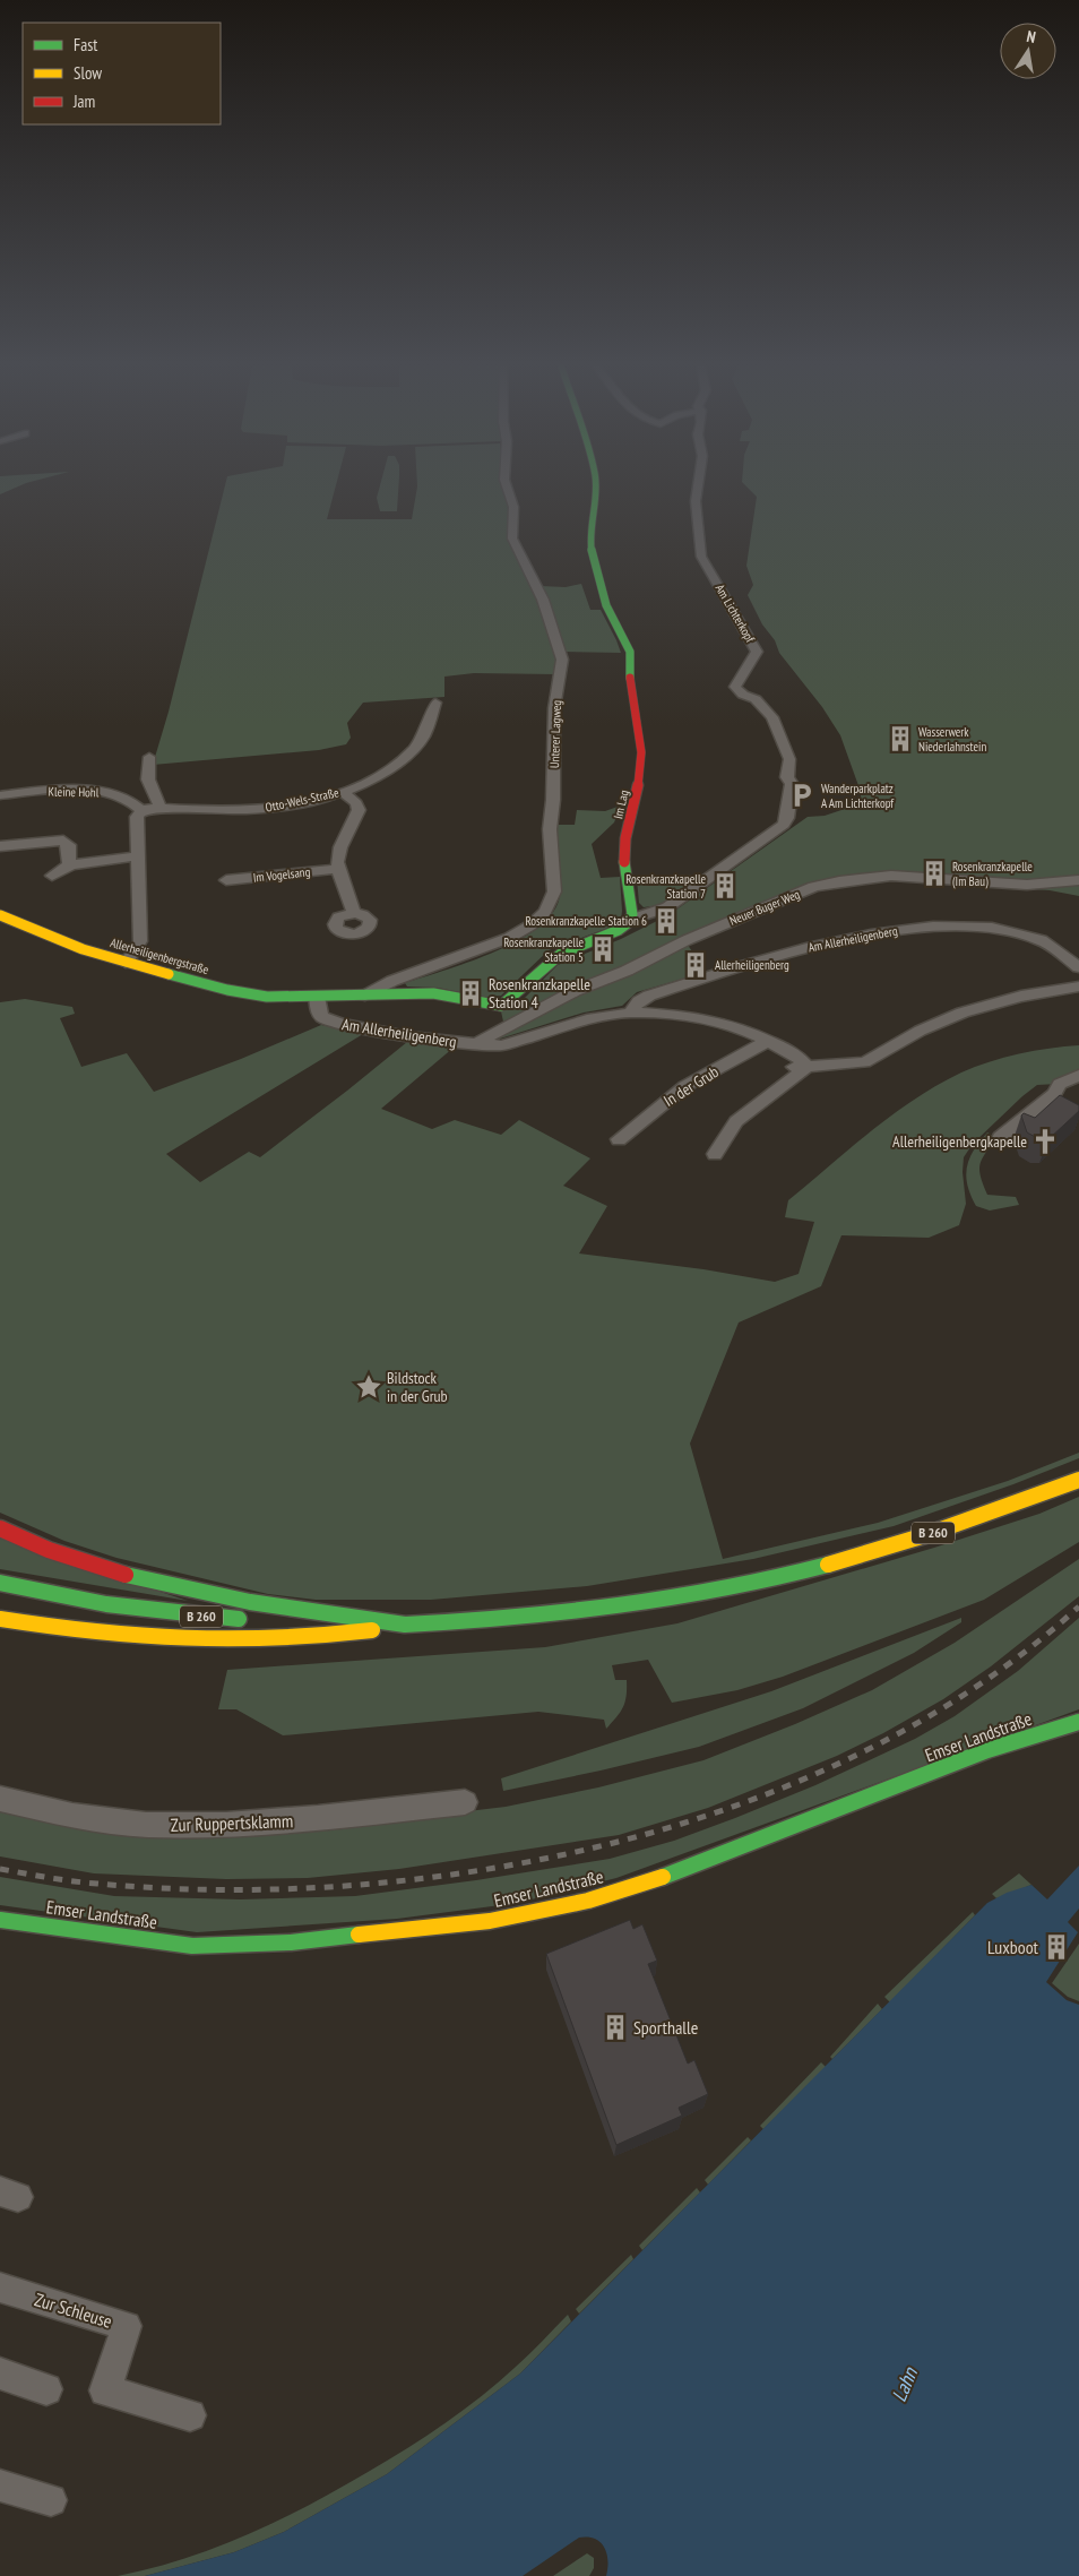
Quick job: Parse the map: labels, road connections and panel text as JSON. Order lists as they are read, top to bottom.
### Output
{
  "streets": {
    "main road": [
      "Im Lag",
      "Allerheiligenbergstraße",
      "B 260",
      "Emser Landstraße"
    ],
    "street": [
      "Am Lichterkopf",
      "Unterer Lagweg",
      "Kleine Hohl",
      "Otto-Wels-Straße",
      "Im Vogelsang",
      "Neuer Buger Weg",
      "Am Allerheiligenberg",
      "In der Grub",
      "Zur Ruppertsklamm",
      "Zur Schleuse"
    ]
  },
  "crossings": [
    ["Am Lichterkopf", "Im Lag"],
    ["Neuer Buger Weg", "Am Allerheiligenberg"],
    ["Am Allerheiligenberg", "Allerheiligenbergstraße"],
    ["Am Allerheiligenberg", "In der Grub"]
  ],
  "water": ["Lahn"],
  "places": {
    "building": [
      "Wasserwerk Niederlahnstein",
      "Rosenkranzkapelle (Im Bau)",
      "Rosenkranzkapelle Station 7",
      "Rosenkranzkapelle Station 6",
      "Rosenkranzkapelle Station 5",
      "Allerheiligenberg",
      "Rosenkranzkapelle Station 4",
      "Luxboot",
      "Sporthalle"
    ],
    "parking": ["Wanderparkplatz A Am Lichterkopf"],
    "church": ["Allerheiligenbergkapelle"],
    "place": ["Bildstock in der Grub"]
  },
  "legend": ["Fast", "Slow", "Jam"],
  "north": "top"
}
